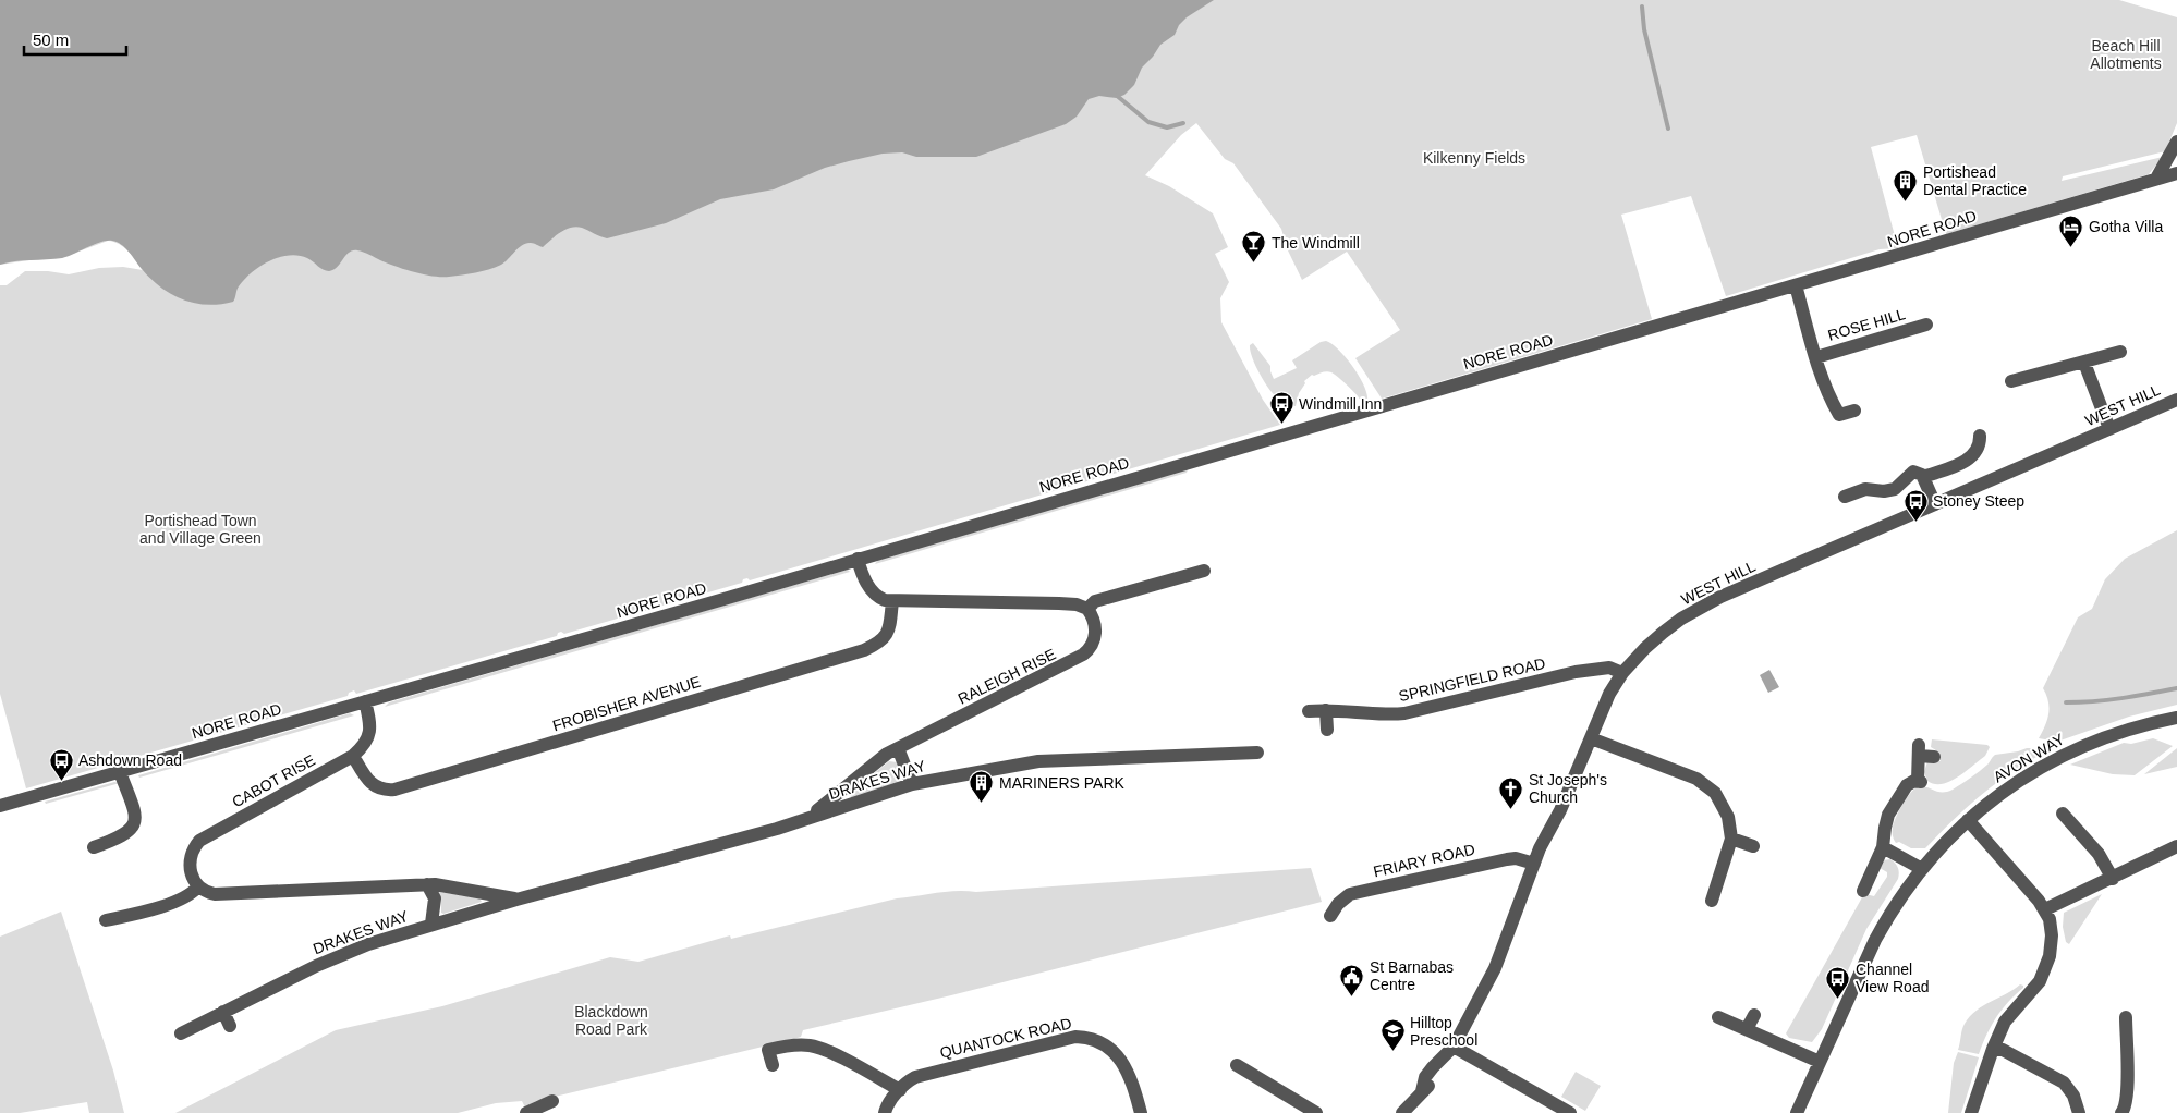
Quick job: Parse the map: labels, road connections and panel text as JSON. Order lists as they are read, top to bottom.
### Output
{
  "streets": {
    "street": [
      "NORE ROAD",
      "ROSE HILL",
      "WEST HILL",
      "RALEIGH RISE",
      "SPRINGFIELD ROAD",
      "FROBISHER AVENUE",
      "AVON WAY",
      "DRAKES WAY",
      "CABOT RISE",
      "FRIARY ROAD",
      "QUANTOCK ROAD"
    ]
  },
  "crossings": [
    ["NORE ROAD", "ROSE HILL"],
    ["NORE ROAD", "CABOT RISE"],
    ["WEST HILL", "SPRINGFIELD ROAD"],
    ["WEST HILL", "FRIARY ROAD"],
    ["RALEIGH RISE", "DRAKES WAY"],
    ["FROBISHER AVENUE", "CABOT RISE"]
  ],
  "parks": [
    "Beach Hill Allotments",
    "Kilkenny Fields",
    "Portishead Town and Village Green",
    "Blackdown Road Park"
  ],
  "places": {
    "building": ["Portishead Dental Practice", "MARINERS PARK"],
    "hotel": ["Gotha Villa"],
    "bar": ["The Windmill"],
    "bus stop": [
      "Windmill Inn",
      "Stoney Steep",
      "Ashdown Road",
      "Channel View Road"
    ],
    "church": ["St Joseph's Church"],
    "public building": ["St Barnabas Centre"],
    "school or university": ["Hilltop Preschool"]
  },
  "scale_bar": "50 m"
}
